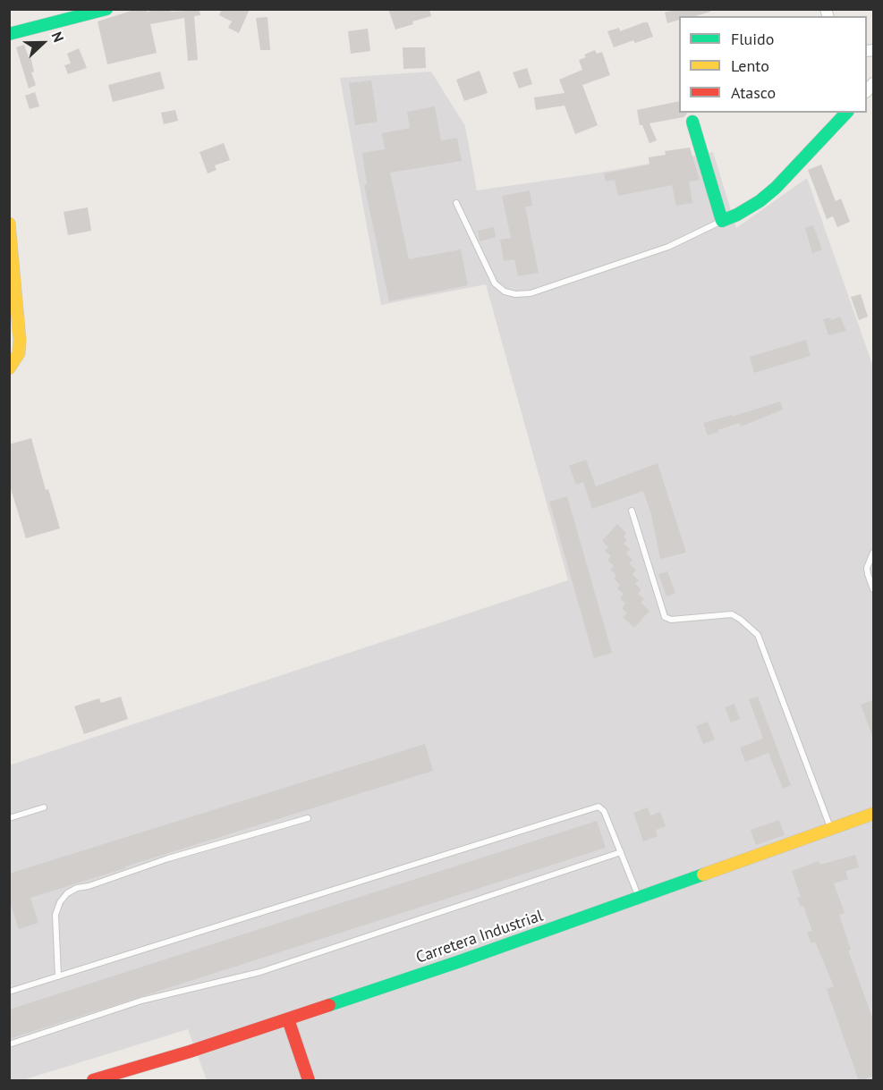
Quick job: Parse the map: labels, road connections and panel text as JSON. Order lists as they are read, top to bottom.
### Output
{
  "streets": {
    "main road": ["Carretera Industrial"]
  },
  "legend": ["Fluido", "Lento", "Atasco"],
  "north": "right"
}
